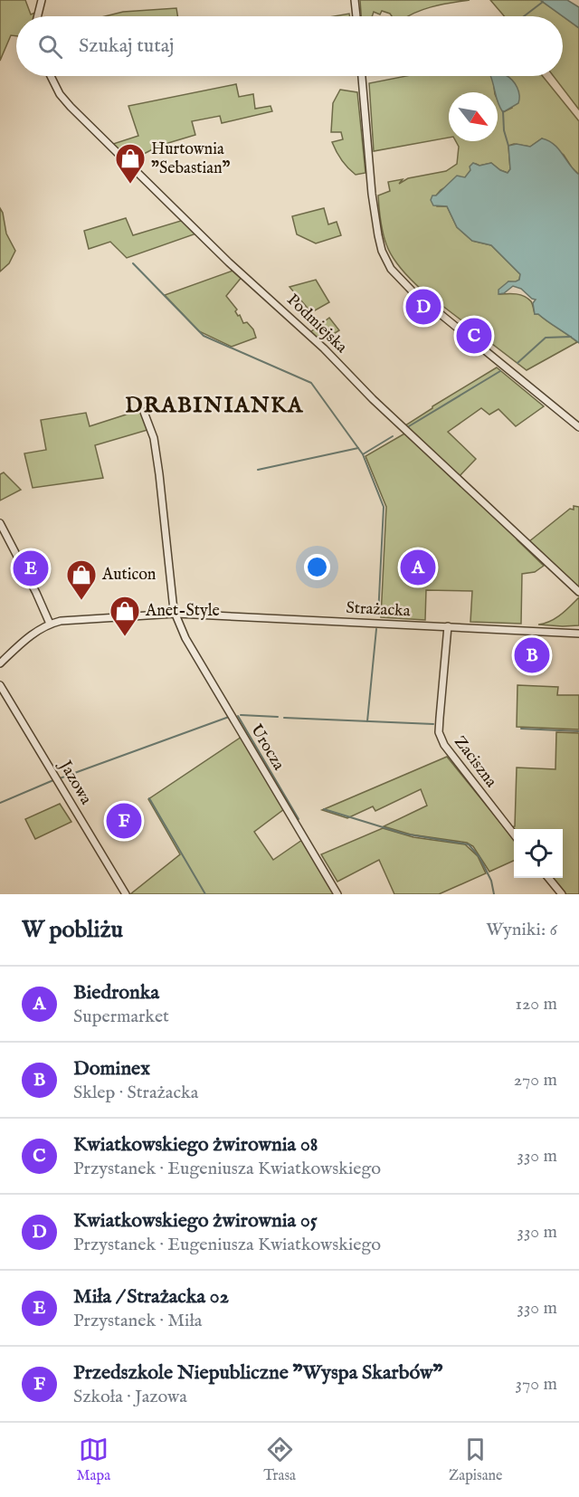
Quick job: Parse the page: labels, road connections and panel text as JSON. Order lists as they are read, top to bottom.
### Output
{
  "streets": {
    "street": [
      "Podmiejska",
      "Strażacka",
      "Urocza",
      "Zaciszna",
      "Jazowa"
    ]
  },
  "crossings": [
    ["Strażacka", "Urocza"],
    ["Strażacka", "Zaciszna"]
  ],
  "districts": ["DRABINIANKA"],
  "places": {
    "shop": ["Hurtownia \"Sebastian\"", "Auticon", "Anet-Style"]
  },
  "north": "bottom right",
  "page": {
    "search": "Szukaj tutaj",
    "pins": [
      "D",
      "C",
      "A",
      "E",
      "B",
      "F"
    ],
    "heading": ["W pobliżu", "Wyniki: 6"],
    "list": [
      {
        "mark": "A",
        "name": "Biedronka",
        "note": "Supermarket",
        "value": "120 m"
      },
      {
        "mark": "B",
        "name": "Dominex",
        "note": "Sklep · Strażacka",
        "value": "270 m"
      },
      {
        "mark": "C",
        "name": "Kwiatkowskiego żwirownia 08",
        "note": "Przystanek · Eugeniusza Kwiatkowskiego",
        "value": "330 m"
      },
      {
        "mark": "D",
        "name": "Kwiatkowskiego żwirownia 05",
        "note": "Przystanek · Eugeniusza Kwiatkowskiego",
        "value": "330 m"
      },
      {
        "mark": "E",
        "name": "Miła / Strażacka 02",
        "note": "Przystanek · Miła",
        "value": "330 m"
      },
      {
        "mark": "F",
        "name": "Przedszkole Niepubliczne \"Wyspa Skarbów\"",
        "note": "Szkoła · Jazowa",
        "value": "370 m"
      }
    ],
    "nav": ["Mapa", "Trasa", "Zapisane"]
  }
}
